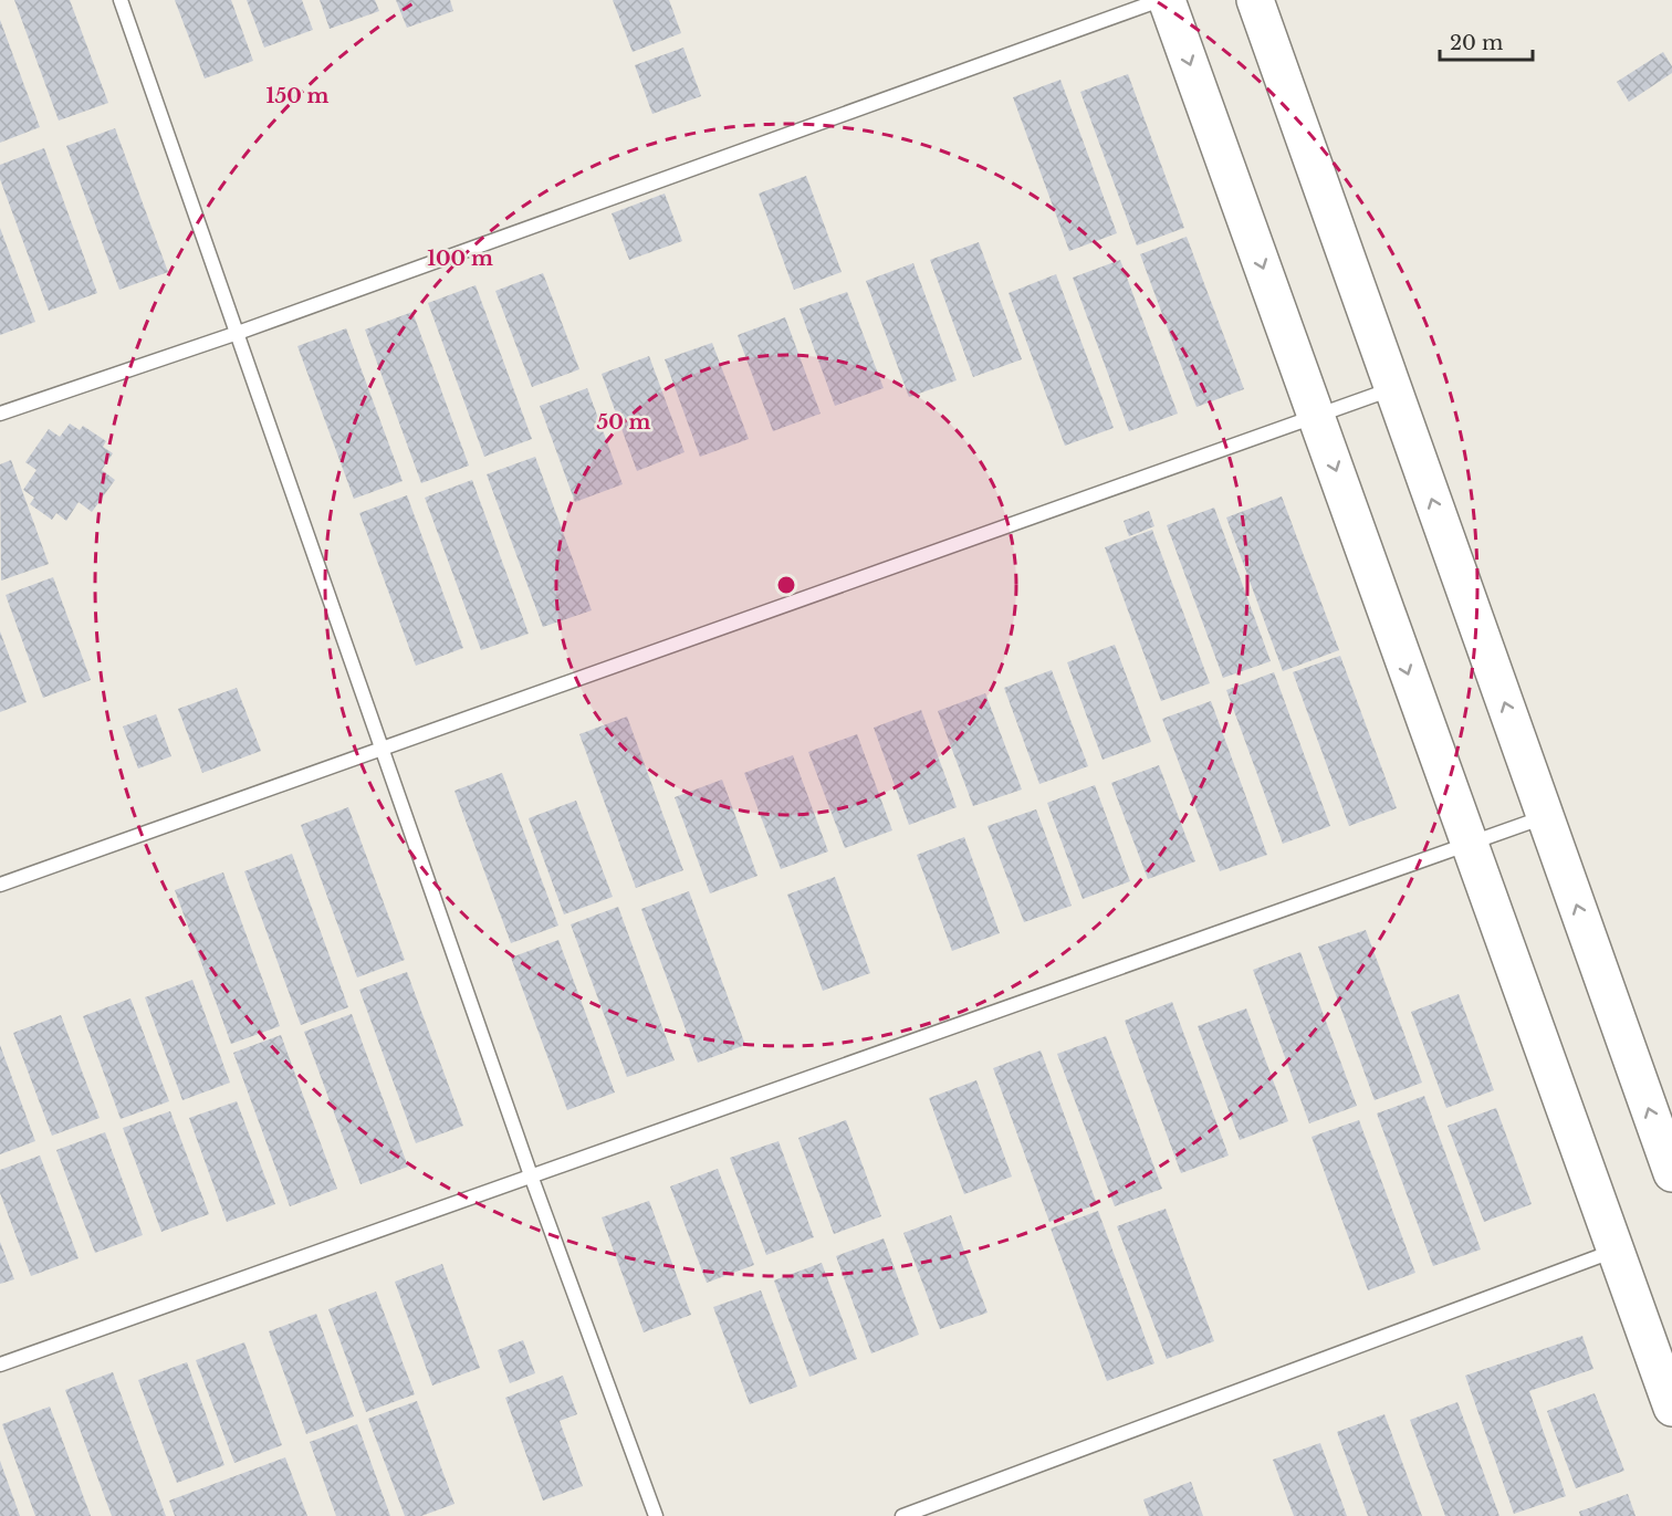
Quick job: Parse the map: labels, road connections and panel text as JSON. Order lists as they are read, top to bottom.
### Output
{
  "scale_bar": "20 m",
  "rings": ["150 m", "100 m", "50 m"]
}
